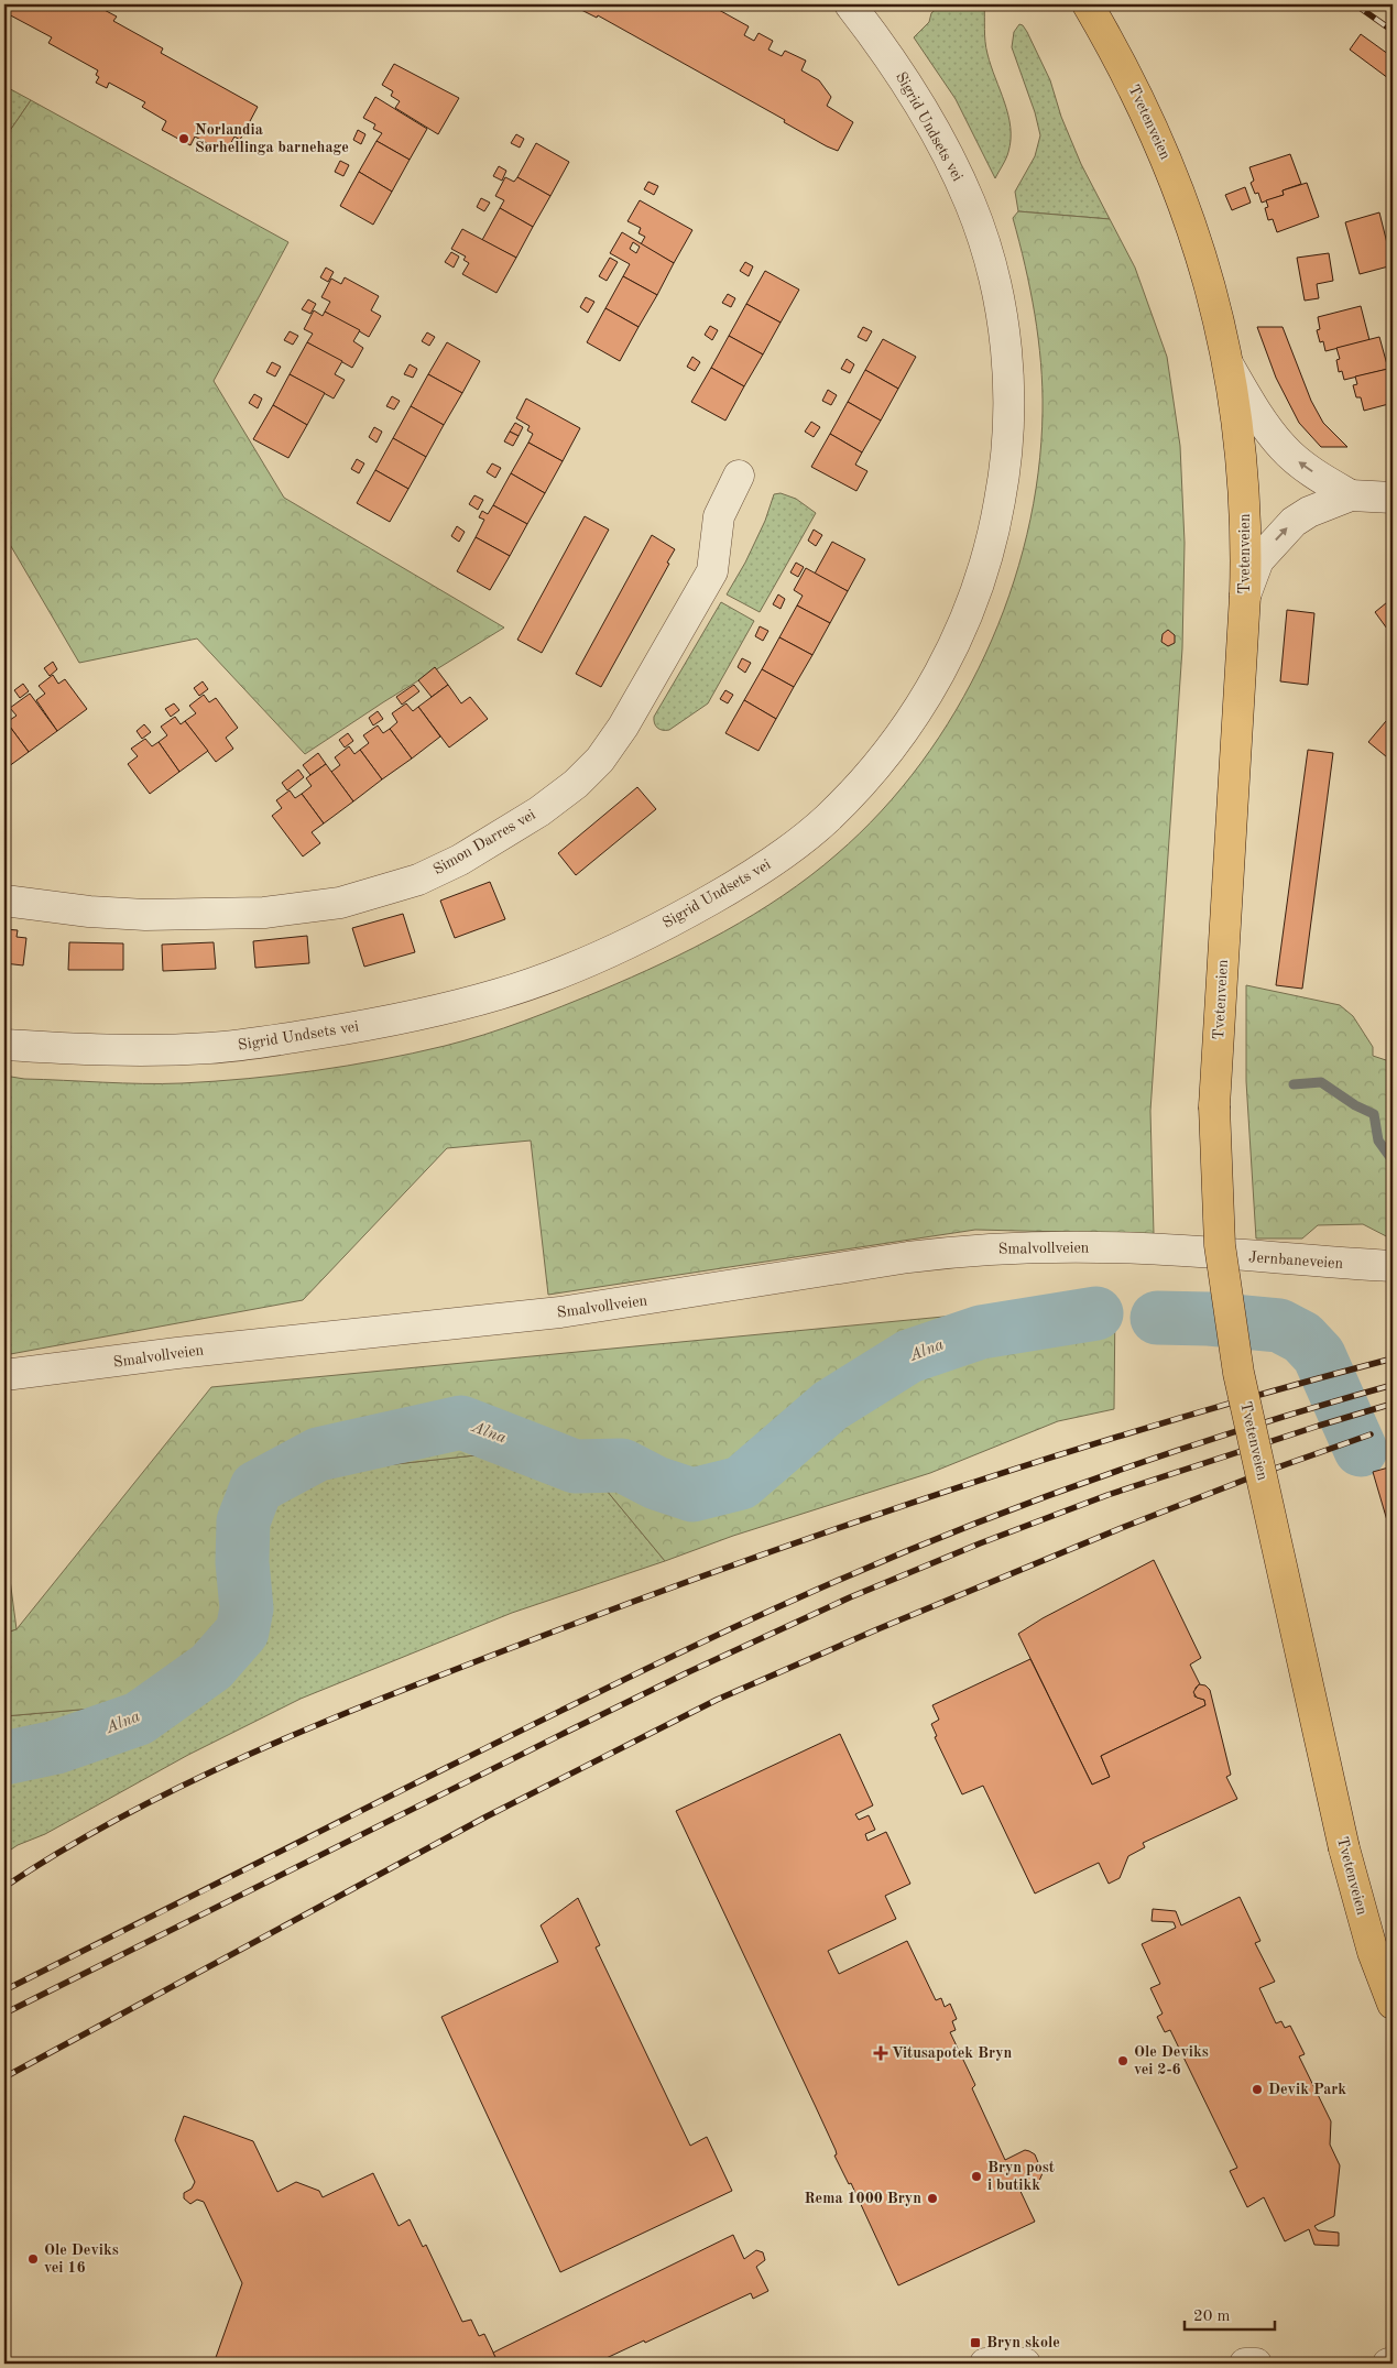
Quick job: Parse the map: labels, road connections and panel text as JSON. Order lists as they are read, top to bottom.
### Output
{
  "streets": {
    "main road": ["Tvetenveien"],
    "street": [
      "Sigrid Undsets vei",
      "Simon Darres vei",
      "Smalvollveien",
      "Jernbaneveien"
    ]
  },
  "crossings": [
    ["Smalvollveien", "Jernbaneveien"]
  ],
  "water": ["Alna"],
  "places": {
    "other": [
      "Norlandia Sørhellinga barnehage",
      "Ole Deviks vei 2-6",
      "Devik Park",
      "Bryn post i butikk",
      "Rema 1000 Bryn",
      "Ole Deviks vei 16"
    ],
    "health": ["Vitusapotek Bryn"],
    "transit": ["Bryn skole"]
  },
  "scale_bar": "20 m"
}
